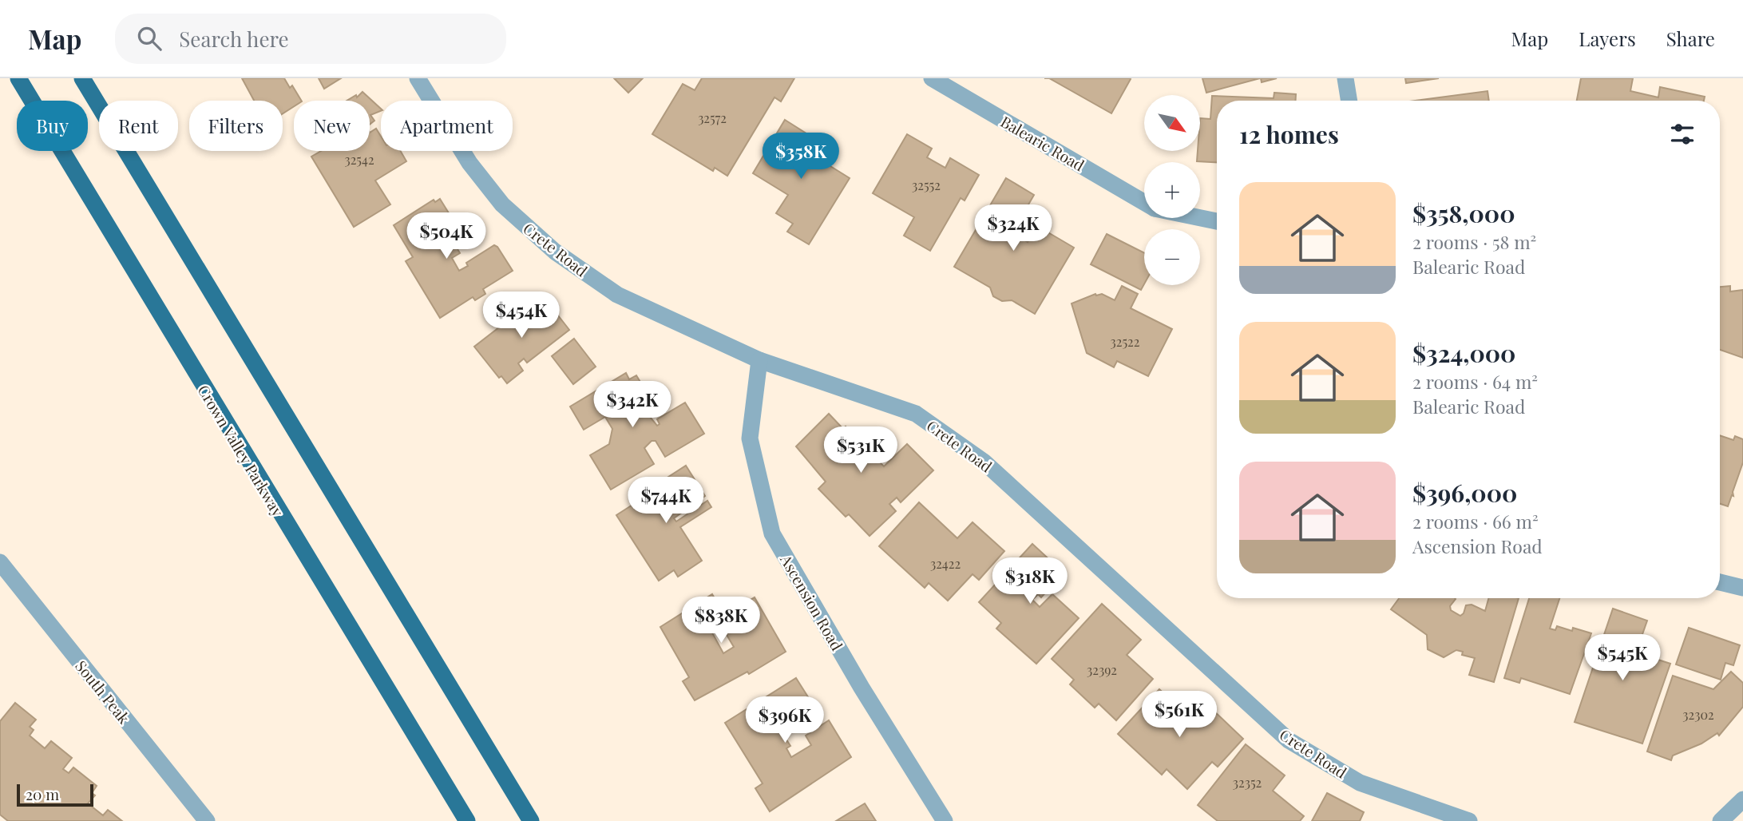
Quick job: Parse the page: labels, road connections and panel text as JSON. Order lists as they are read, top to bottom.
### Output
{
  "streets": {
    "main road": ["Crown Valley Parkway"],
    "street": [
      "Balearic Road",
      "Crete Road",
      "Ascension Road",
      "South Peak"
    ]
  },
  "crossings": [
    ["Crete Road", "Ascension Road"]
  ],
  "house_numbers": [
    "32572",
    "32542",
    "32552",
    "32522",
    "32422",
    "32392",
    "32302",
    "32352"
  ],
  "scale_bar": "20 m",
  "north": "bottom right",
  "page": {
    "header": "Map",
    "search": "Search here",
    "nav": ["Map", "Layers", "Share"],
    "map_buttons": ["+", "−"],
    "chip": [
      "Buy",
      "Rent",
      "Filters",
      "New",
      "Apartment"
    ],
    "heading": "12 homes",
    "price": [
      "$358K",
      "$324K",
      "$504K",
      "$454K",
      "$342K",
      "$531K",
      "$744K",
      "$318K",
      "$838K",
      "$545K",
      "$561K",
      "$396K"
    ],
    "list": [
      {
        "name": "$358,000",
        "note": "2 rooms · 58 m² · Balearic Road"
      },
      {
        "name": "$324,000",
        "note": "2 rooms · 64 m² · Balearic Road"
      },
      {
        "name": "$396,000",
        "note": "2 rooms · 66 m² · Ascension Road"
      }
    ],
    "scale": "20 m"
  }
}
